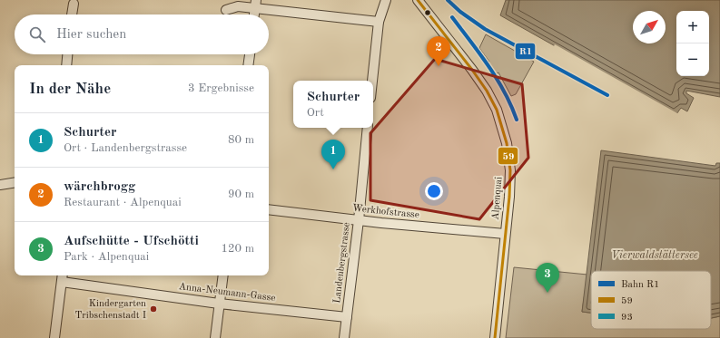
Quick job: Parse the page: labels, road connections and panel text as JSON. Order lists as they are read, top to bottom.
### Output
{
  "streets": {
    "street": [
      "Alpenquai",
      "Werkhofstrasse",
      "Landenbergstrasse",
      "Anna-Neumann-Gasse"
    ]
  },
  "crossings": [
    ["Alpenquai", "Werkhofstrasse"],
    ["Werkhofstrasse", "Landenbergstrasse"],
    ["Landenbergstrasse", "Anna-Neumann-Gasse"]
  ],
  "water": ["Vierwaldstättersee"],
  "places": ["Kindergarten Tribschenstadt I"],
  "lines": ["rail line R1", "transit line 59"],
  "legend": ["Bahn R1", "59", "93"],
  "north": "top right",
  "page": {
    "map_buttons": ["+", "−"],
    "search": "Hier suchen",
    "pins": ["2", "1", "3"],
    "heading": ["In der Nähe", "3 Ergebnisse"],
    "popup": ["Schurter", "Ort"],
    "list": [
      {
        "mark": "1",
        "name": "Schurter",
        "note": "Ort · Landenbergstrasse",
        "value": "80 m"
      },
      {
        "mark": "2",
        "name": "wärchbrogg",
        "note": "Restaurant · Alpenquai",
        "value": "90 m"
      },
      {
        "mark": "3",
        "name": "Aufschütte - Ufschötti",
        "note": "Park · Alpenquai",
        "value": "120 m"
      }
    ]
  }
}
